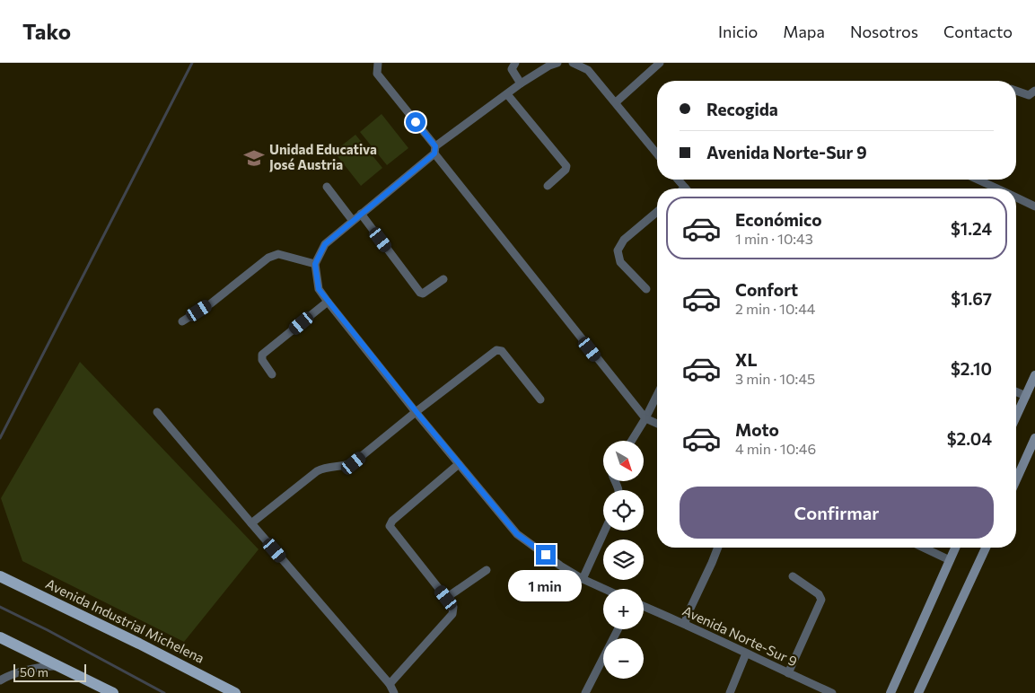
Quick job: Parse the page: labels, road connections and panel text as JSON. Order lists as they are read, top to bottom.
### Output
{
  "streets": {
    "main road": ["Avenida Industrial Michelena"],
    "street": ["Avenida Norte-Sur 9"]
  },
  "places": {
    "school or university": ["Unidad Educativa José Austria"]
  },
  "scale_bar": "50 m",
  "north": "bottom right",
  "page": {
    "header": "Tako",
    "nav": [
      "Inicio",
      "Mapa",
      "Nosotros",
      "Contacto"
    ],
    "banner": ["Recogida", "Avenida Norte-Sur 9"],
    "list": [
      {
        "name": "Económico",
        "note": "1 min · 10:43",
        "value": "$1.24"
      },
      {
        "name": "Confort",
        "note": "2 min · 10:44",
        "value": "$1.67"
      },
      {
        "name": "XL",
        "note": "3 min · 10:45",
        "value": "$2.10"
      },
      {
        "name": "Moto",
        "note": "4 min · 10:46",
        "value": "$2.04"
      }
    ],
    "map_buttons": ["+", "−"],
    "buttons": "Confirmar",
    "bubble": "1 min",
    "scale": "50 m"
  }
}
